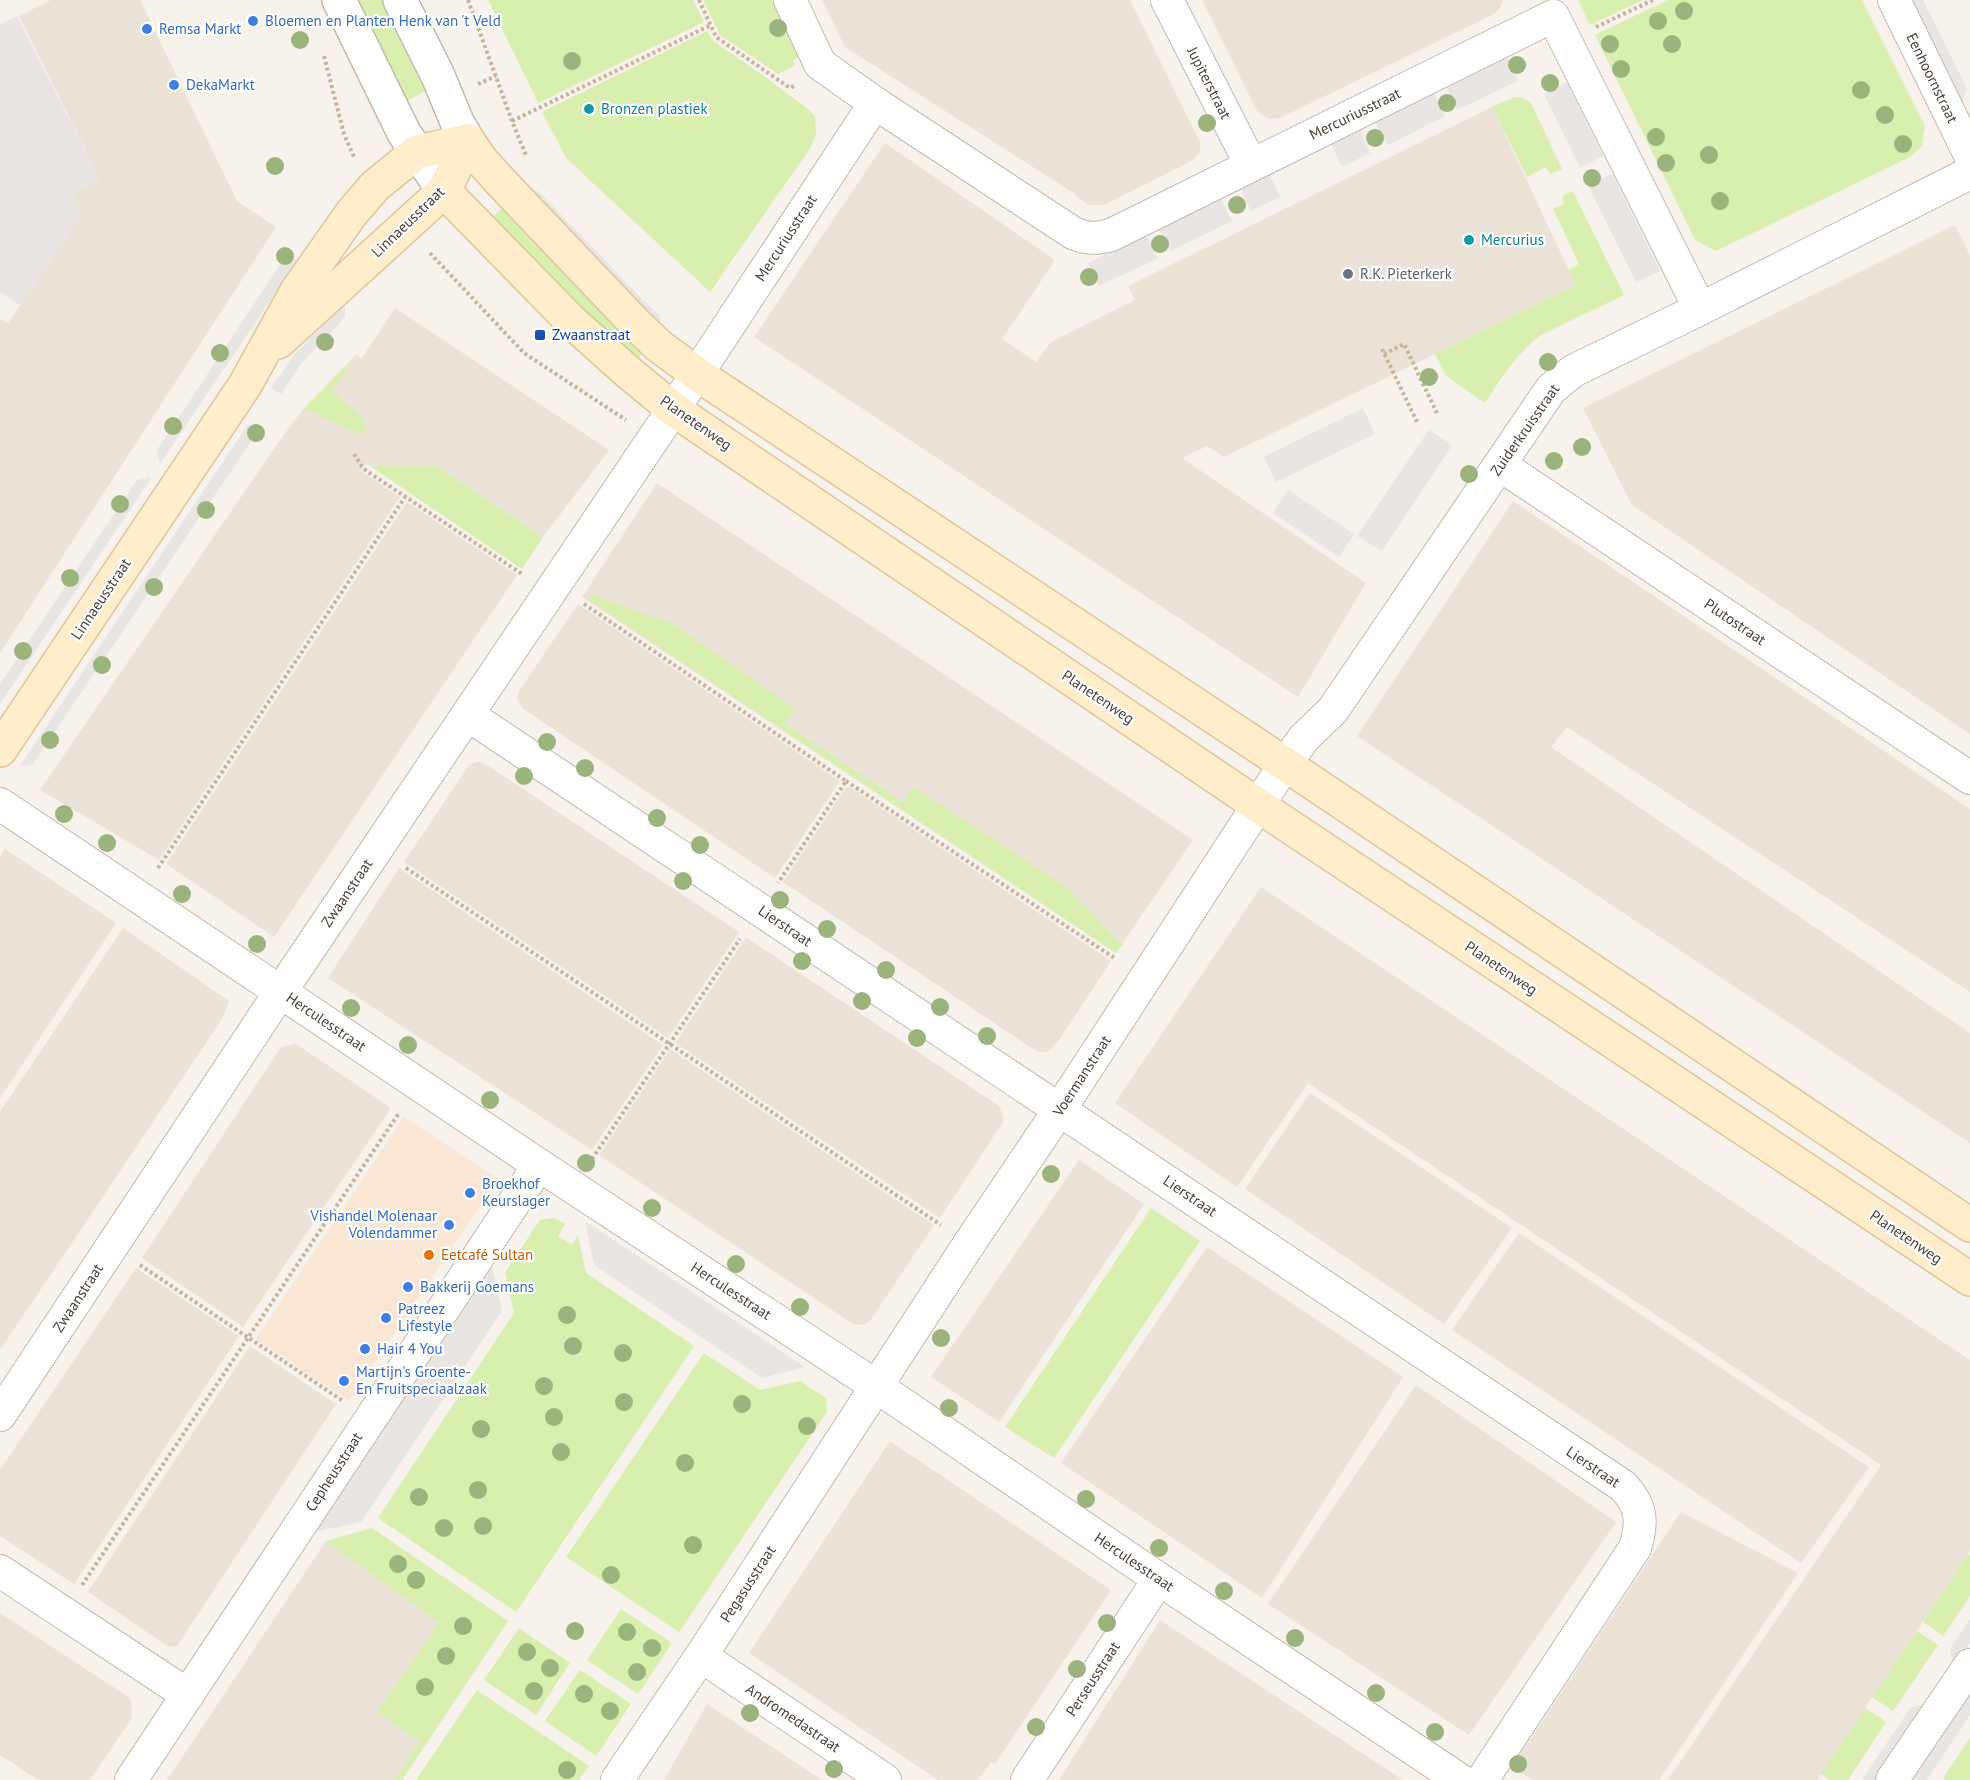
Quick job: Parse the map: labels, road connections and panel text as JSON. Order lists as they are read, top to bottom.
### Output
{
  "streets": {
    "main road": ["Linnaeusstraat", "Planetenweg"],
    "street": [
      "Eenhoornstraat",
      "Jupiterstraat",
      "Mercuriusstraat",
      "Zuiderkruisstraat",
      "Plutostraat",
      "Zwaanstraat",
      "Lierstraat",
      "Herculesstraat",
      "Voermanstraat",
      "Cepheusstraat",
      "Pegasusstraat",
      "Perseusstraat",
      "Andromedastraat"
    ]
  },
  "crossings": [
    ["Jupiterstraat", "Mercuriusstraat"],
    ["Mercuriusstraat", "Zwaanstraat"],
    ["Linnaeusstraat", "Planetenweg"],
    ["Planetenweg", "Zwaanstraat"],
    ["Planetenweg", "Voermanstraat"],
    ["Zuiderkruisstraat", "Plutostraat"],
    ["Zuiderkruisstraat", "Voermanstraat"],
    ["Zwaanstraat", "Lierstraat"],
    ["Zwaanstraat", "Herculesstraat"],
    ["Lierstraat", "Voermanstraat"],
    ["Herculesstraat", "Voermanstraat"],
    ["Herculesstraat", "Cepheusstraat"],
    ["Herculesstraat", "Pegasusstraat"],
    ["Herculesstraat", "Perseusstraat"],
    ["Voermanstraat", "Pegasusstraat"],
    ["Pegasusstraat", "Andromedastraat"]
  ],
  "places": {
    "other": [
      "Bloemen en Planten Henk van 't Veld",
      "Remsa Markt",
      "DekaMarkt",
      "Bronzen plastiek",
      "Mercurius",
      "R.K. Pieterkerk",
      "Broekhof Keurslager",
      "Vishandel Molenaar Volendammer",
      "Eetcafé Sultan",
      "Bakkerij Goemans",
      "Patreez Lifestyle",
      "Hair 4 You",
      "Martijn's Groente- En Fruitspeciaalzaak"
    ],
    "transit": ["Zwaanstraat"]
  }
}
